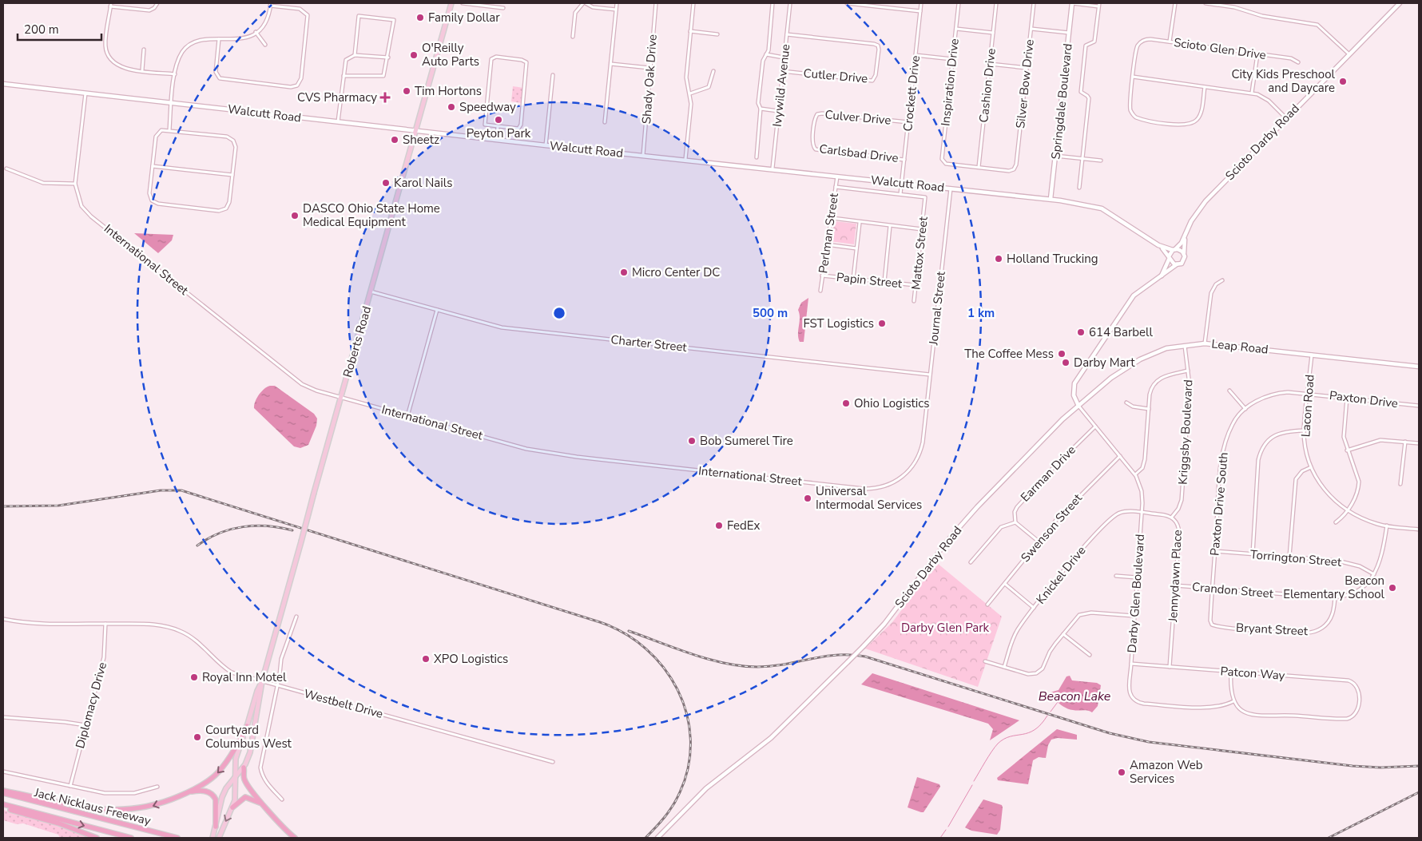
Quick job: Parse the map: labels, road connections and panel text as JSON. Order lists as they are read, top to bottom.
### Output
{
  "streets": {
    "highway": ["Jack Nicklaus Freeway"],
    "main road": ["Roberts Road"],
    "street": [
      "Scioto Glen Drive",
      "Cutler Drive",
      "Shady Oak Drive",
      "Inspiration Drive",
      "Silver Bow Drive",
      "Ivywild Avenue",
      "Cashion Drive",
      "Crockett Drive",
      "Springdale Boulevard",
      "Walcutt Road",
      "Culver Drive",
      "Scioto Darby Road",
      "Carlsbad Drive",
      "Perlman Street",
      "Mattox Street",
      "International Street",
      "Papin Street",
      "Journal Street",
      "Charter Street",
      "Leap Road",
      "Paxton Drive",
      "Lacon Road",
      "Kriggsby Boulevard",
      "Earman Drive",
      "Paxton Drive South",
      "Swenson Street",
      "Torrington Street",
      "Knickel Drive",
      "Jennydawn Place",
      "Crandon Street",
      "Darby Glen Boulevard",
      "Bryant Street",
      "Patcon Way",
      "Westbelt Drive",
      "Diplomacy Drive"
    ]
  },
  "crossings": [
    ["Cutler Drive", "Ivywild Avenue"],
    ["Shady Oak Drive", "Walcutt Road"],
    ["Inspiration Drive", "Silver Bow Drive"],
    ["Inspiration Drive", "Cashion Drive"],
    ["Silver Bow Drive", "Cashion Drive"],
    ["Ivywild Avenue", "Walcutt Road"],
    ["Crockett Drive", "Walcutt Road"],
    ["Crockett Drive", "Culver Drive"],
    ["Crockett Drive", "Carlsbad Drive"],
    ["Crockett Drive", "Mattox Street"],
    ["Springdale Boulevard", "Walcutt Road"],
    ["Walcutt Road", "Scioto Darby Road"],
    ["Walcutt Road", "Perlman Street"],
    ["Walcutt Road", "International Street"],
    ["Walcutt Road", "Journal Street"],
    ["Walcutt Road", "Roberts Road"],
    ["Culver Drive", "Carlsbad Drive"],
    ["Scioto Darby Road", "Leap Road"],
    ["Scioto Darby Road", "Darby Glen Boulevard"],
    ["Perlman Street", "Papin Street"],
    ["Mattox Street", "Papin Street"],
    ["International Street", "Journal Street"],
    ["International Street", "Roberts Road"],
    ["Journal Street", "Charter Street"],
    ["Roberts Road", "Charter Street"],
    ["Roberts Road", "Westbelt Drive"],
    ["Leap Road", "Lacon Road"],
    ["Leap Road", "Kriggsby Boulevard"],
    ["Leap Road", "Darby Glen Boulevard"],
    ["Paxton Drive", "Lacon Road"],
    ["Paxton Drive", "Paxton Drive South"],
    ["Lacon Road", "Paxton Drive South"],
    ["Lacon Road", "Crandon Street"],
    ["Kriggsby Boulevard", "Jennydawn Place"],
    ["Earman Drive", "Darby Glen Boulevard"],
    ["Paxton Drive South", "Torrington Street"],
    ["Paxton Drive South", "Crandon Street"],
    ["Paxton Drive South", "Bryant Street"],
    ["Swenson Street", "Darby Glen Boulevard"],
    ["Torrington Street", "Crandon Street"],
    ["Knickel Drive", "Jennydawn Place"],
    ["Knickel Drive", "Darby Glen Boulevard"],
    ["Jennydawn Place", "Crandon Street"],
    ["Jennydawn Place", "Darby Glen Boulevard"],
    ["Jennydawn Place", "Patcon Way"],
    ["Crandon Street", "Bryant Street"],
    ["Darby Glen Boulevard", "Patcon Way"],
    ["Westbelt Drive", "Diplomacy Drive"]
  ],
  "water": ["Beacon Lake"],
  "parks": ["Darby Glen Park"],
  "places": {
    "other": [
      "Family Dollar",
      "O'Reilly Auto Parts",
      "City Kids Preschool and Daycare",
      "Tim Hortons",
      "Speedway",
      "Peyton Park",
      "Sheetz",
      "Karol Nails",
      "DASCO Ohio State Home Medical Equipment",
      "Holland Trucking",
      "Micro Center DC",
      "FST Logistics",
      "614 Barbell",
      "The Coffee Mess",
      "Darby Mart",
      "Ohio Logistics",
      "Bob Sumerel Tire",
      "Universal Intermodal Services",
      "FedEx",
      "Beacon Elementary School",
      "XPO Logistics",
      "Royal Inn Motel",
      "Courtyard Columbus West",
      "Amazon Web Services"
    ],
    "health": ["CVS Pharmacy"]
  },
  "scale_bar": "200 m",
  "rings": ["500 m", "1 km"]
}
